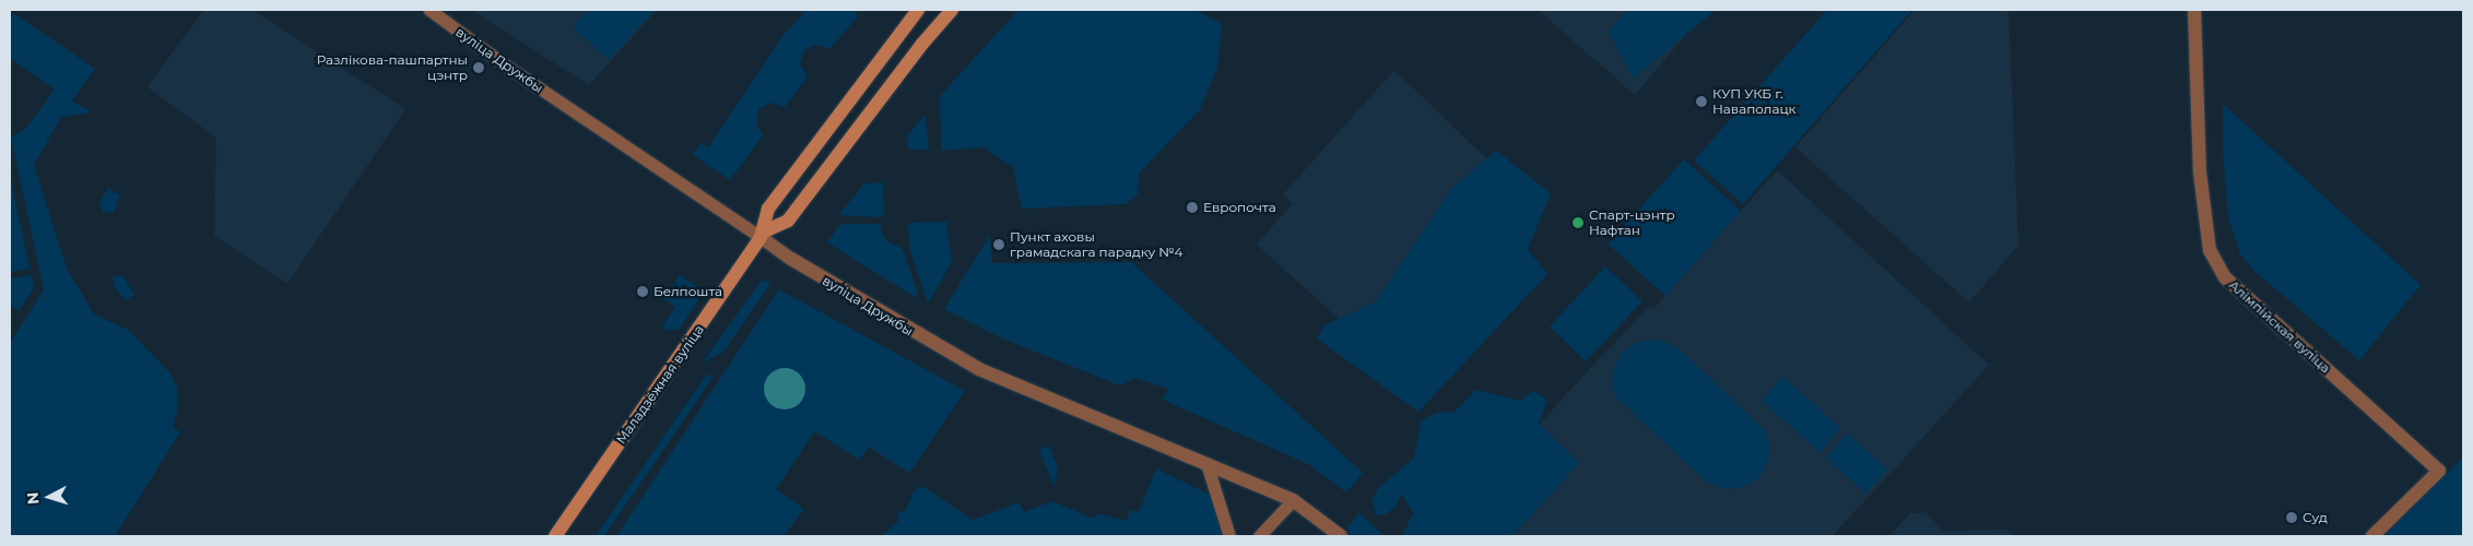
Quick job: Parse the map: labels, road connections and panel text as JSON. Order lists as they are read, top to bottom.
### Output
{
  "streets": {
    "main road": ["Маладзёжная вуліца"],
    "street": ["вуліца Дружбы", "Алімпійская вуліца"]
  },
  "crossings": [
    ["вуліца Дружбы", "Маладзёжная вуліца"]
  ],
  "places": [
    "Разлікова-пашпартны цэнтр",
    "КУП УКБ г. Наваполацк",
    "Европочта",
    "Спарт-цэнтр Нафтан",
    "Пункт аховы грамадскага парадку №4",
    "Белпошта",
    "Суд"
  ],
  "north": "left"
}
